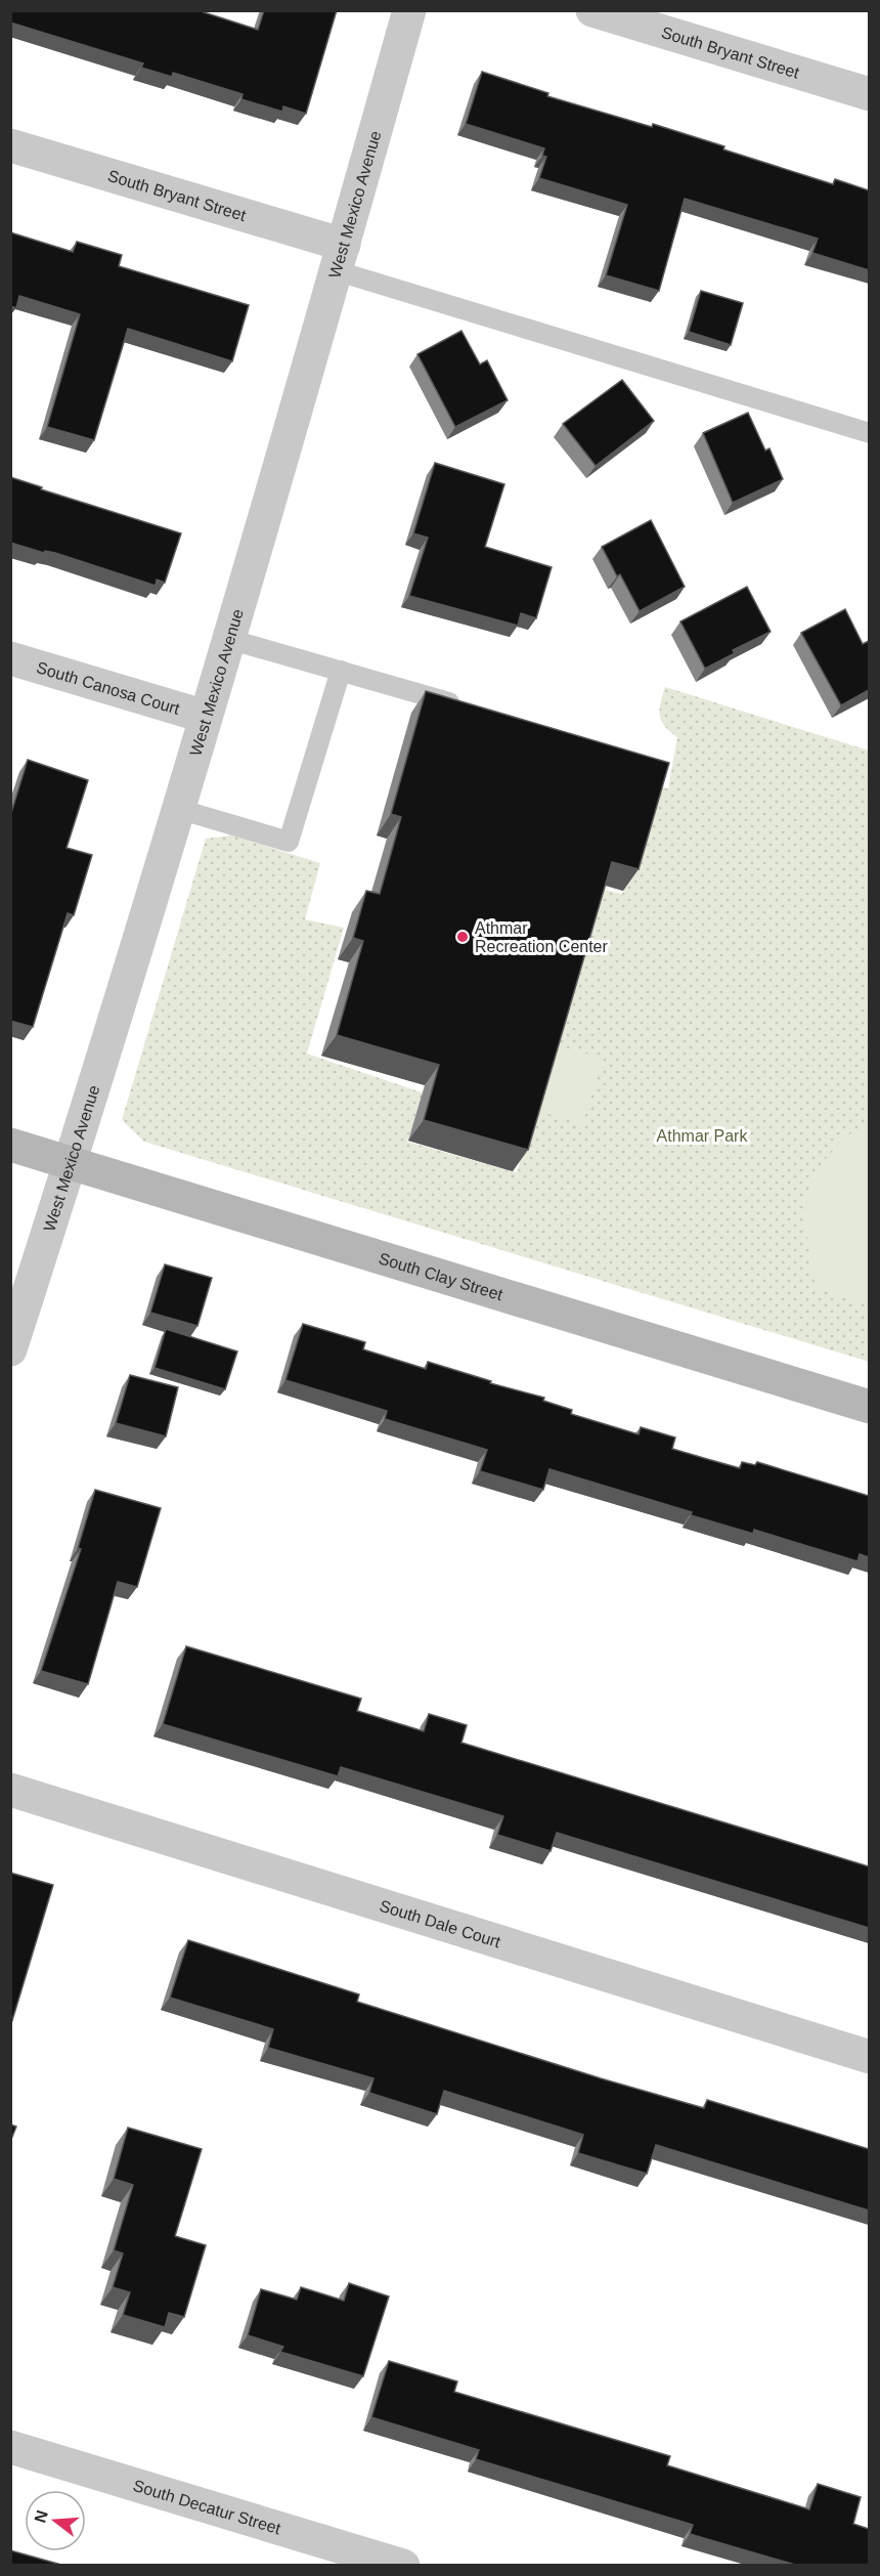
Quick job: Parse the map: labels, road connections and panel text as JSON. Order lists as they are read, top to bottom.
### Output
{
  "streets": {
    "street": [
      "South Bryant Street",
      "West Mexico Avenue",
      "South Canosa Court",
      "South Clay Street",
      "South Dale Court",
      "South Decatur Street"
    ]
  },
  "crossings": [
    ["South Bryant Street", "West Mexico Avenue"],
    ["West Mexico Avenue", "South Canosa Court"],
    ["West Mexico Avenue", "South Clay Street"]
  ],
  "parks": ["Athmar Park"],
  "places": ["Athmar Recreation Center"],
  "north": "left"
}
